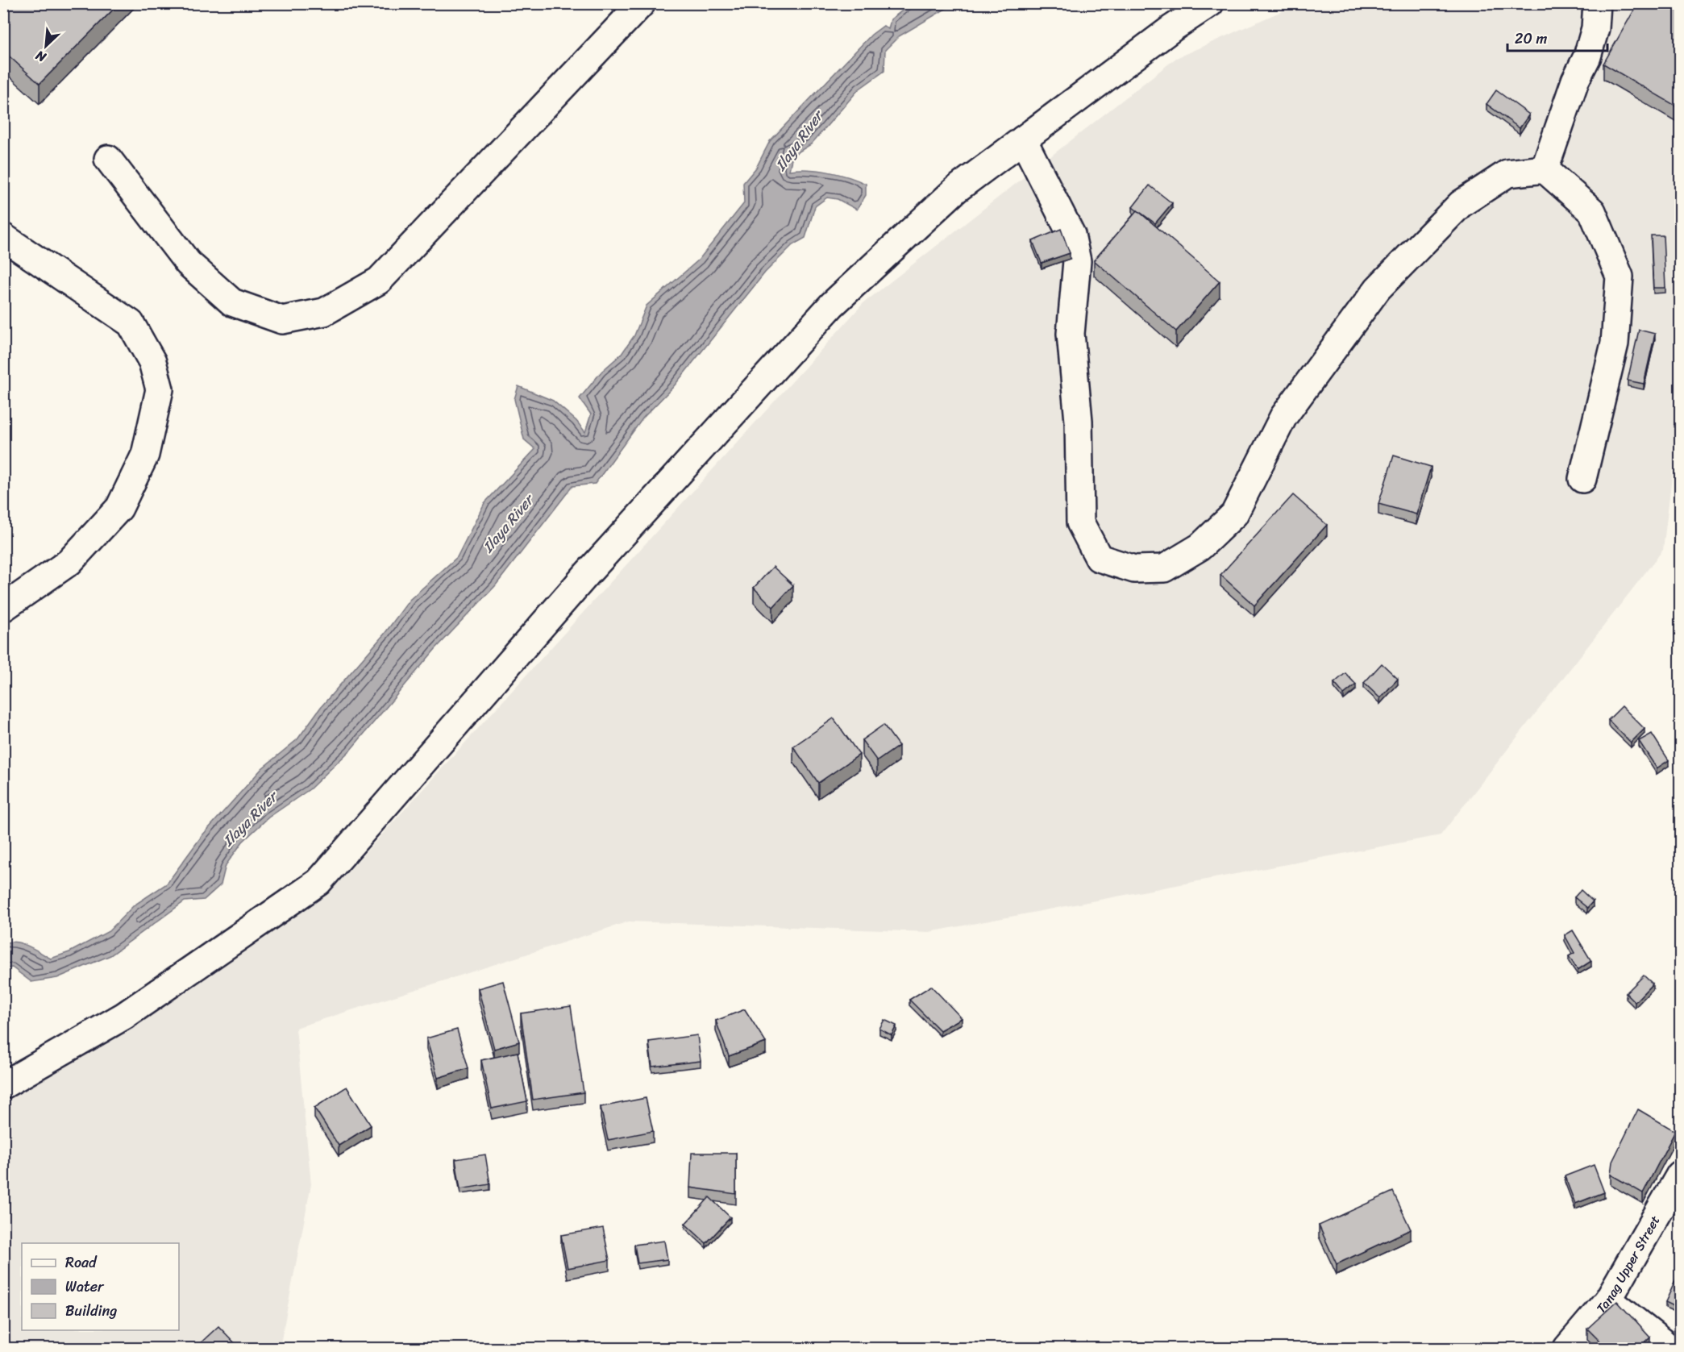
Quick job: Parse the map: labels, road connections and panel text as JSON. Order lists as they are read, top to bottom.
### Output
{
  "streets": {
    "street": ["Tanag Upper Street"]
  },
  "water": ["Ilaya River"],
  "legend": ["Road", "Water", "Building"],
  "scale_bar": "20 m",
  "north": "bottom left"
}
